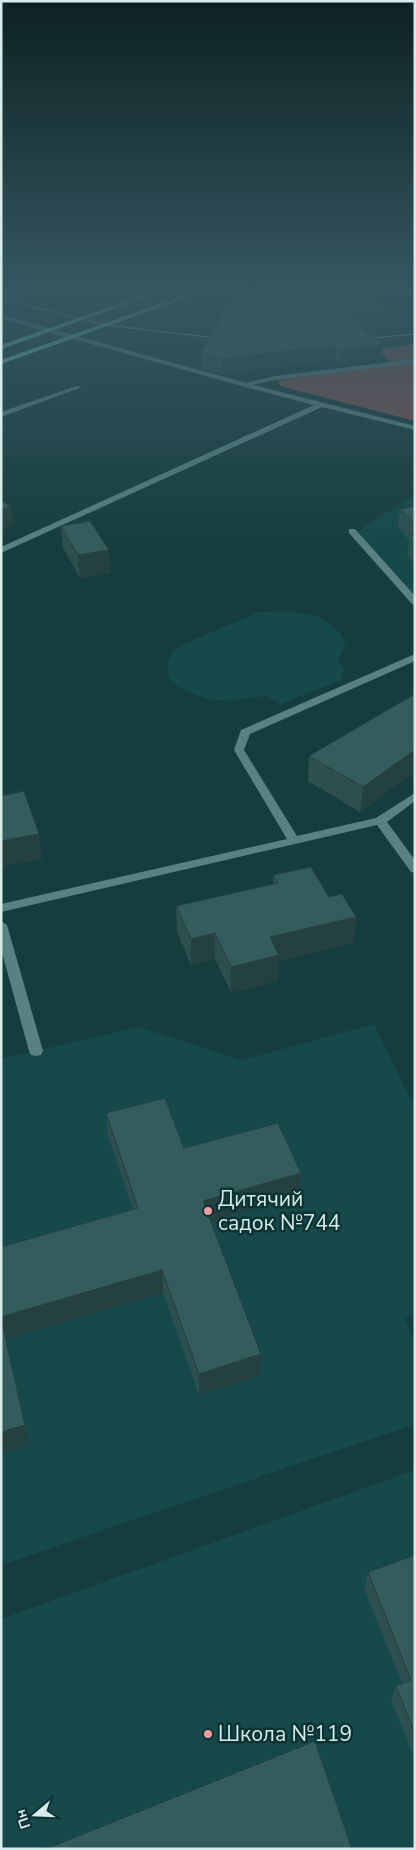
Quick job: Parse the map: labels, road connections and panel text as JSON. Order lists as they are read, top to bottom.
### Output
{
  "places": ["Дитячий садок №744", "Школа №119"],
  "north": "left"
}
